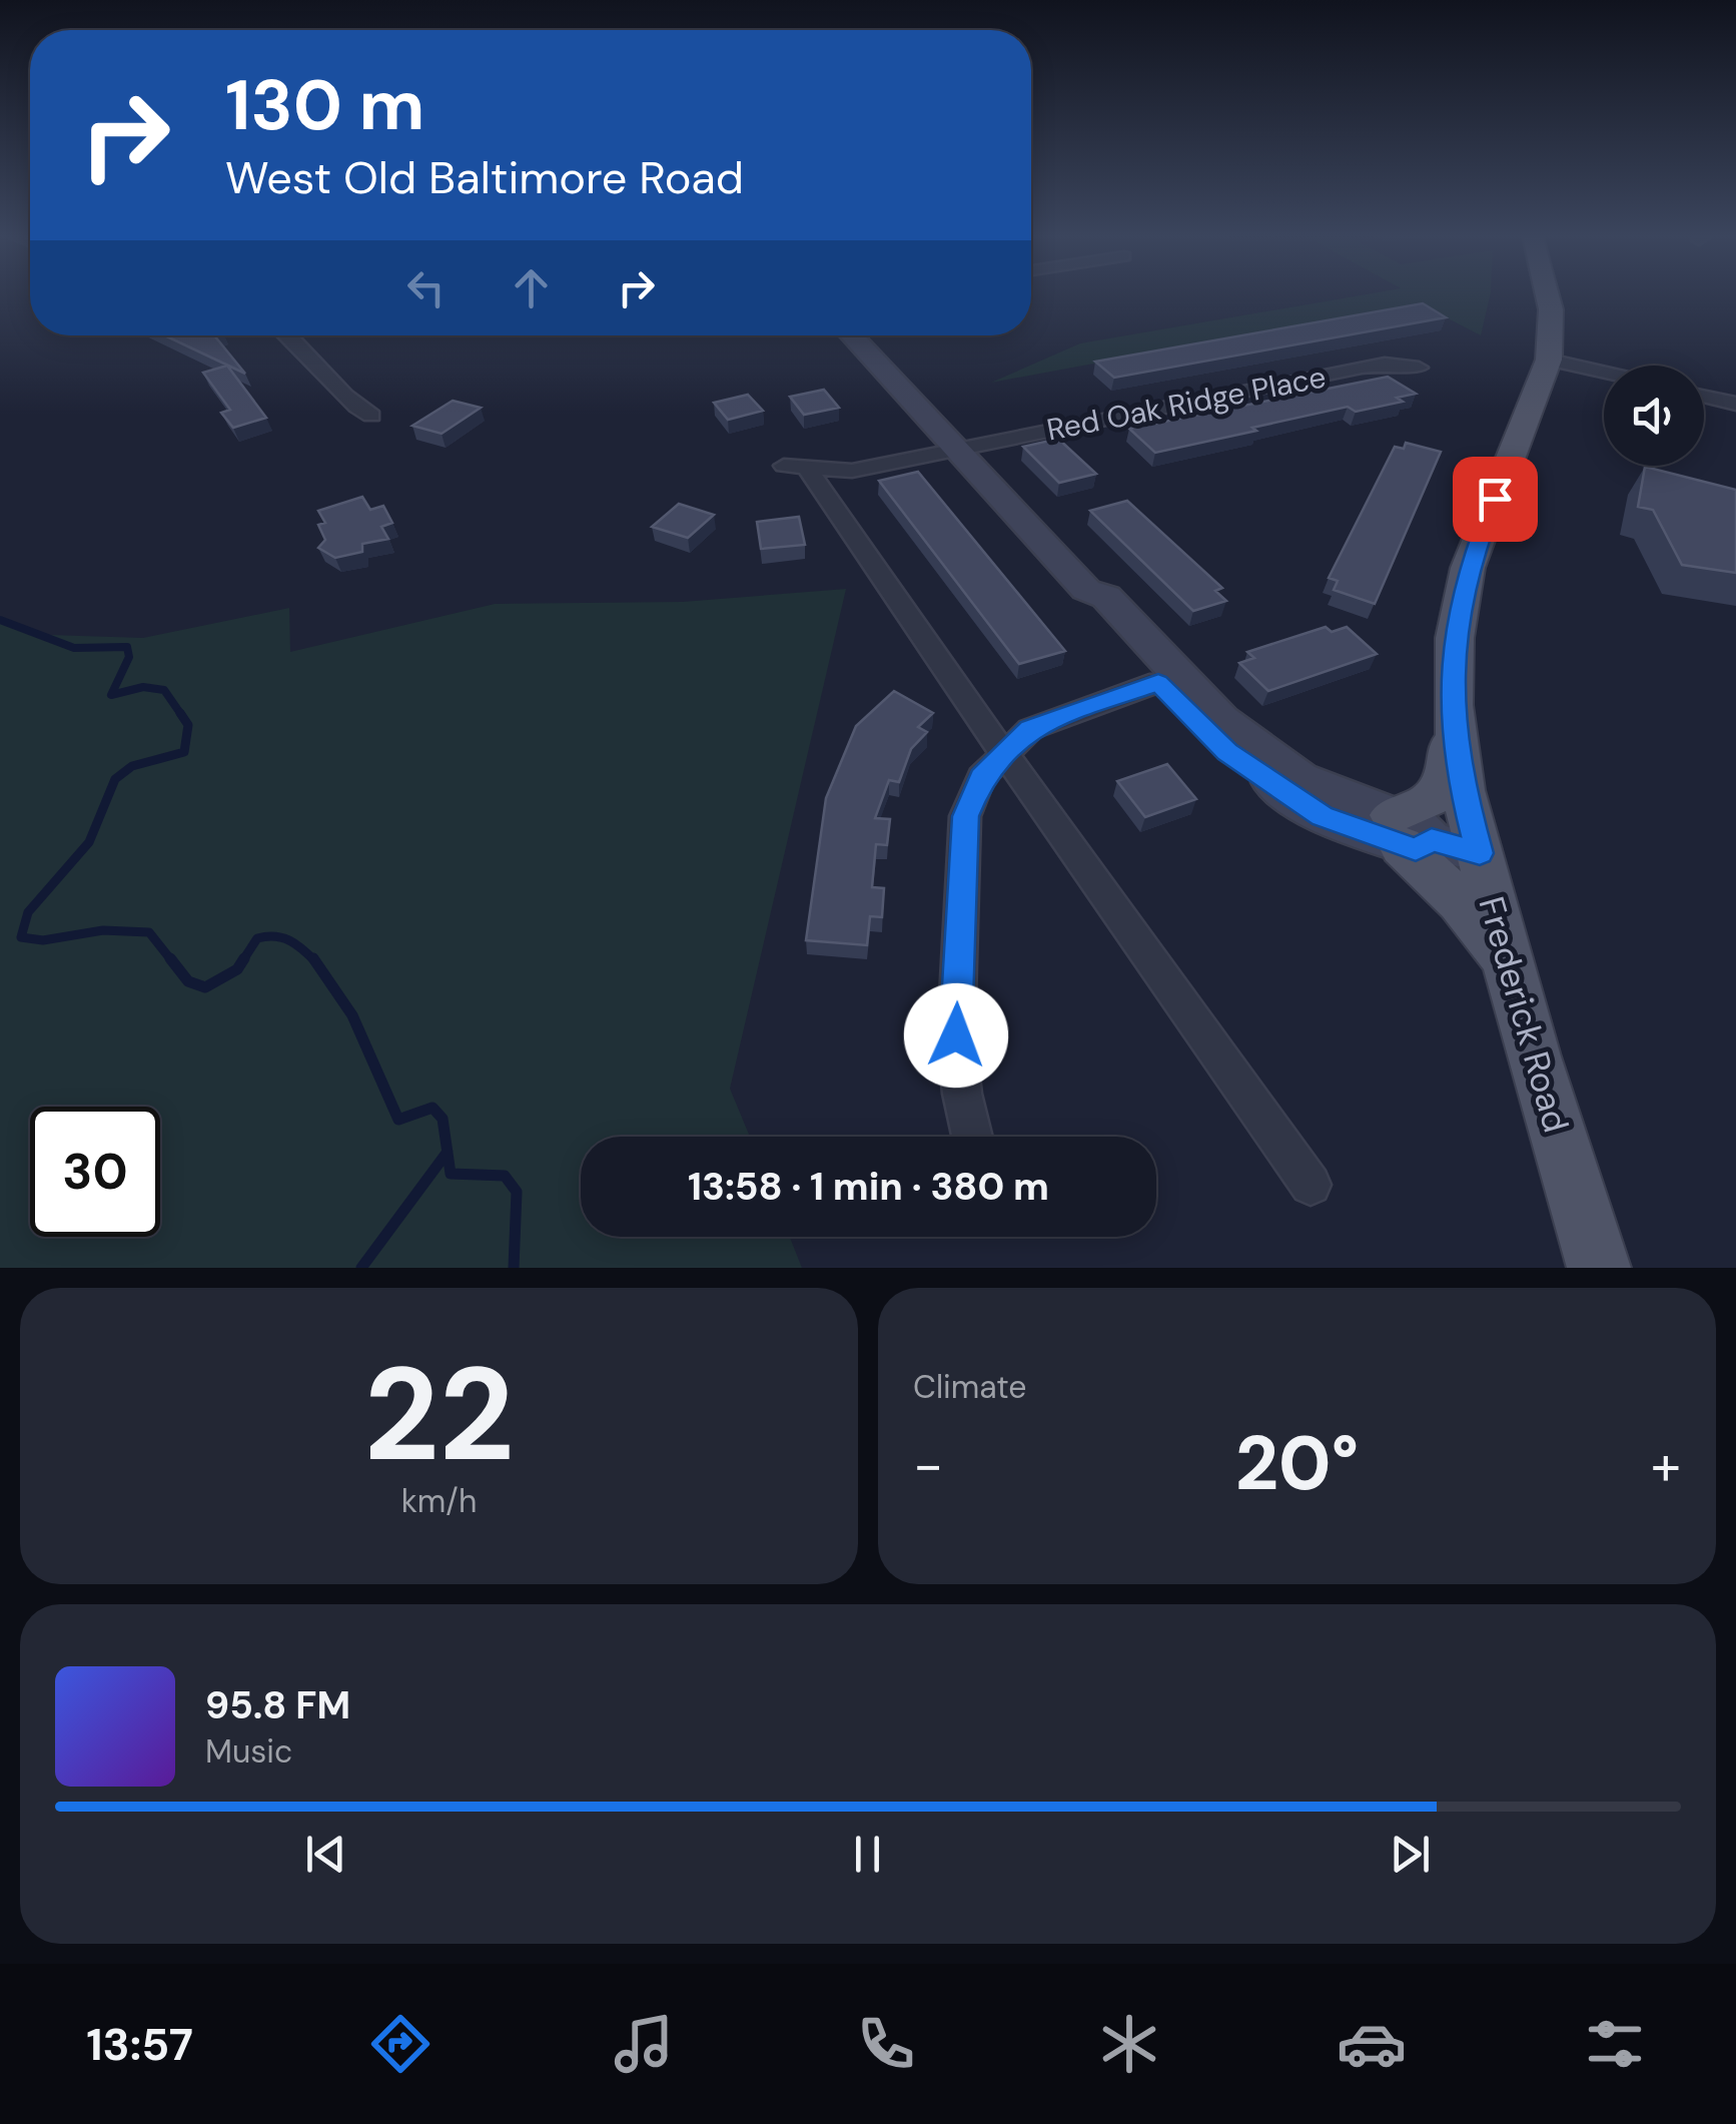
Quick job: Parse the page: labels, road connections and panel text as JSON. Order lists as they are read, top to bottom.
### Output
{
  "streets": {
    "main road": ["Frederick Road"],
    "street": ["Red Oak Ridge Place"]
  },
  "page": {
    "turn": ["130 m", "West Old Baltimore Road"],
    "limit": "30",
    "trip": "13:58 · 1 min · 380 m",
    "tile": [
      ["22", "km/h"],
      "Climate"
    ],
    "heat": ["−", "20°", "+"],
    "song": ["95.8 FM", "Music"],
    "tabs": "13:57"
  }
}
